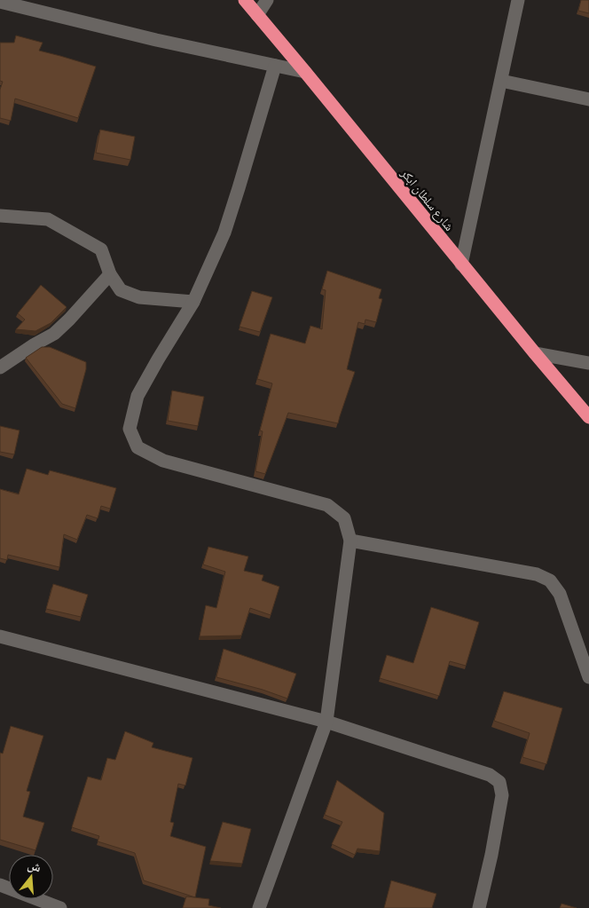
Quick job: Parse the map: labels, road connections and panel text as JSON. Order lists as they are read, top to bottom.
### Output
{
  "streets": {
    "highway": ["شارع سلطان ابكر"]
  },
  "north": "top"
}
